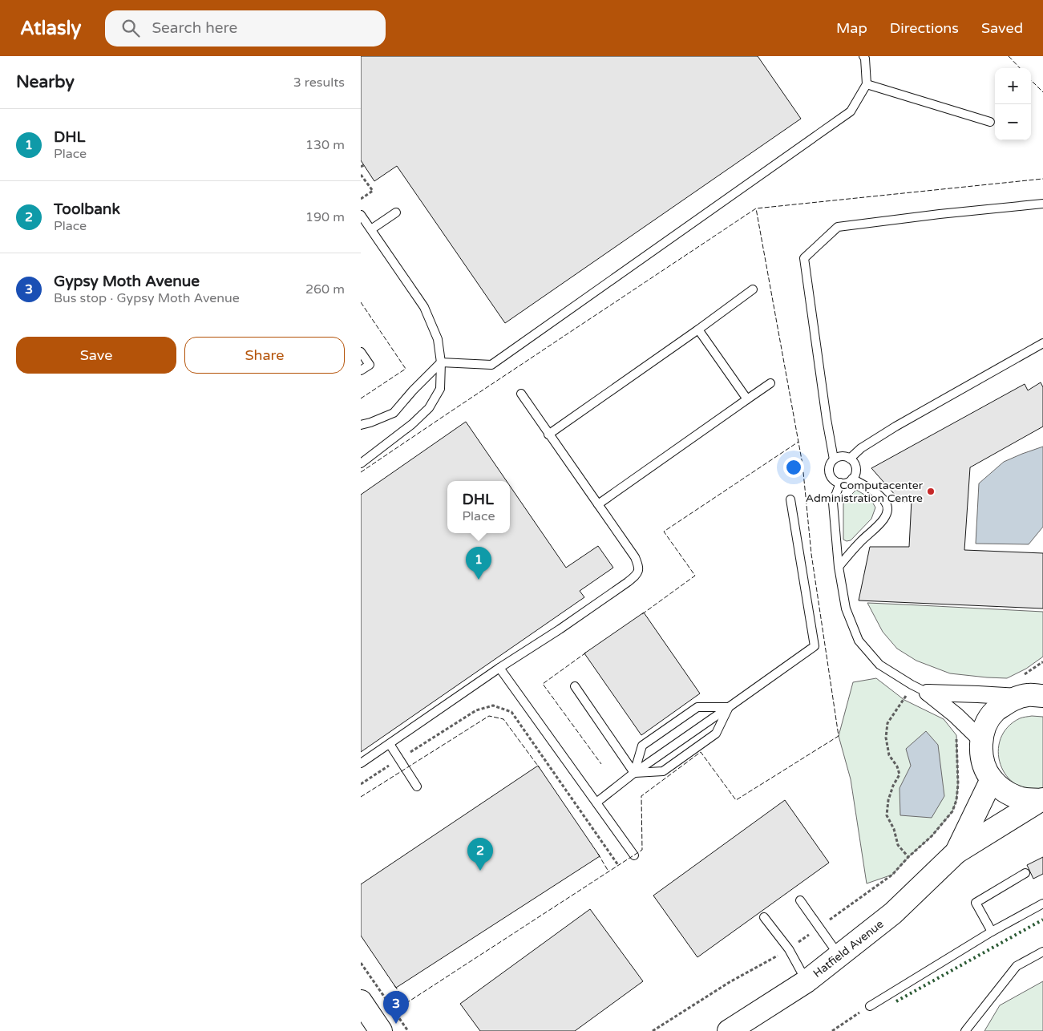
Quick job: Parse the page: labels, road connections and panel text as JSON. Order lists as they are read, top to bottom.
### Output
{
  "streets": {
    "street": ["Hatfield Avenue"]
  },
  "places": ["Computacenter Administration Centre"],
  "page": {
    "header": "Atlasly",
    "search": "Search here",
    "nav": ["Map", "Directions", "Saved"],
    "heading": ["Nearby", "3 results"],
    "map_buttons": ["+", "−"],
    "list": [
      {
        "mark": "1",
        "name": "DHL",
        "note": "Place",
        "value": "130 m"
      },
      {
        "mark": "2",
        "name": "Toolbank",
        "note": "Place",
        "value": "190 m"
      },
      {
        "mark": "3",
        "name": "Gypsy Moth Avenue",
        "note": "Bus stop · Gypsy Moth Avenue",
        "value": "260 m"
      }
    ],
    "buttons": ["Save", "Share"],
    "popup": ["DHL", "Place"],
    "pins": ["1", "2", "3"]
  }
}
